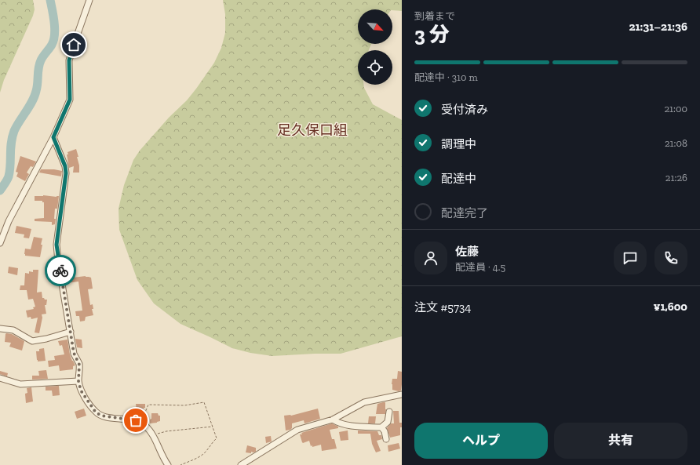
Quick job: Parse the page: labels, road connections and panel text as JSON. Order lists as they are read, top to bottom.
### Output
{
  "districts": ["足久保口組"],
  "north": "bottom right",
  "page": {
    "heading": ["3 分", "到着まで", "21:31–21:36"],
    "panel": [
      "佐藤",
      "配達員 · 4.5",
      "注文 #5734",
      "¥1,600"
    ],
    "bar": "配達中 · 310 m",
    "list": [
      ["受付済み", "21:00"],
      ["調理中", "21:08"],
      ["配達中", "21:26"],
      "配達完了"
    ],
    "buttons": ["ヘルプ", "共有"]
  }
}
